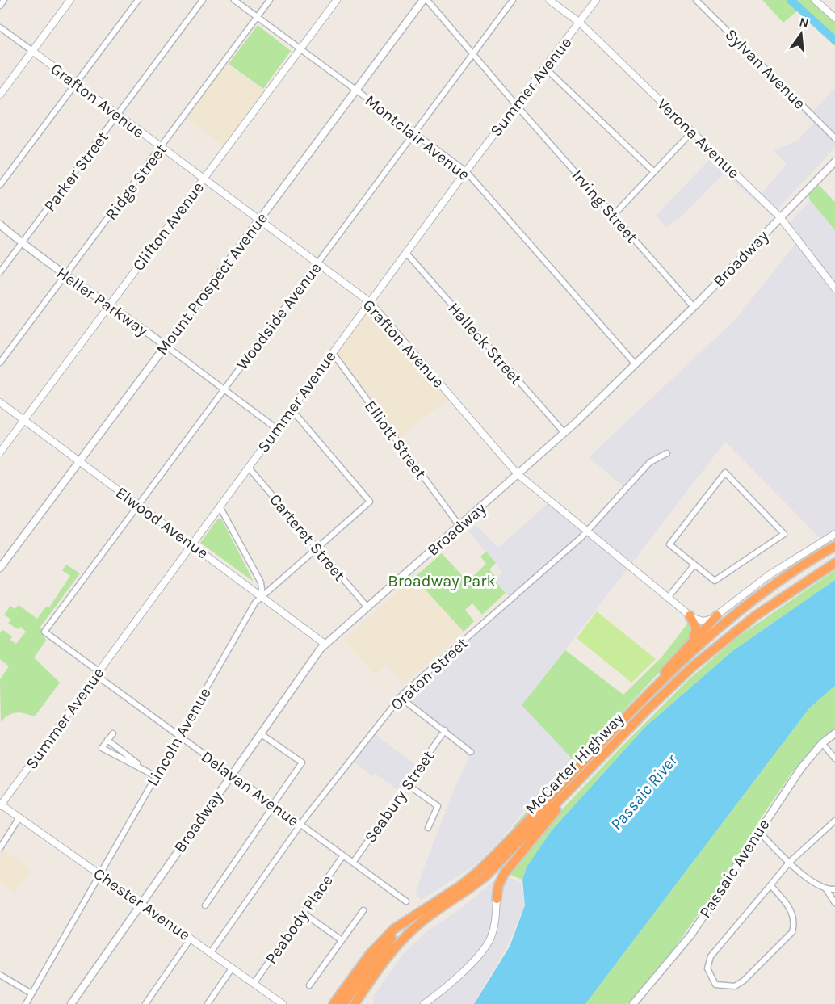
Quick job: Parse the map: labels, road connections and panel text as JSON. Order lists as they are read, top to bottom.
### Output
{
  "streets": {
    "highway": ["McCarter Highway"],
    "main road": [
      "Broadway",
      "Mount Prospect Avenue",
      "Heller Parkway",
      "Passaic Avenue"
    ],
    "street": [
      "Sylvan Avenue",
      "Summer Avenue",
      "Grafton Avenue",
      "Montclair Avenue",
      "Verona Avenue",
      "Parker Street",
      "Ridge Street",
      "Irving Street",
      "Clifton Avenue",
      "Woodside Avenue",
      "Halleck Street",
      "Elliott Street",
      "Elwood Avenue",
      "Carteret Street",
      "Oraton Street",
      "Lincoln Avenue",
      "Delavan Avenue",
      "Seabury Street",
      "Chester Avenue",
      "Peabody Place"
    ]
  },
  "crossings": [
    ["Summer Avenue", "Grafton Avenue"],
    ["Summer Avenue", "Montclair Avenue"],
    ["Summer Avenue", "Verona Avenue"],
    ["Summer Avenue", "Irving Street"],
    ["Summer Avenue", "Heller Parkway"],
    ["Summer Avenue", "Halleck Street"],
    ["Summer Avenue", "Elliott Street"],
    ["Summer Avenue", "Elwood Avenue"],
    ["Summer Avenue", "Carteret Street"],
    ["Summer Avenue", "Lincoln Avenue"],
    ["Summer Avenue", "Delavan Avenue"],
    ["Summer Avenue", "Chester Avenue"],
    ["Grafton Avenue", "Parker Street"],
    ["Grafton Avenue", "Ridge Street"],
    ["Grafton Avenue", "Clifton Avenue"],
    ["Grafton Avenue", "Broadway"],
    ["Grafton Avenue", "Mount Prospect Avenue"],
    ["Grafton Avenue", "Woodside Avenue"],
    ["Grafton Avenue", "Oraton Street"],
    ["Montclair Avenue", "Ridge Street"],
    ["Montclair Avenue", "Clifton Avenue"],
    ["Montclair Avenue", "Broadway"],
    ["Montclair Avenue", "Mount Prospect Avenue"],
    ["Montclair Avenue", "Woodside Avenue"],
    ["Verona Avenue", "Broadway"],
    ["Parker Street", "Heller Parkway"],
    ["Ridge Street", "Heller Parkway"],
    ["Irving Street", "Broadway"],
    ["Irving Street", "Woodside Avenue"],
    ["Clifton Avenue", "Heller Parkway"],
    ["Clifton Avenue", "Elwood Avenue"],
    ["Broadway", "Halleck Street"],
    ["Broadway", "Elliott Street"],
    ["Broadway", "Elwood Avenue"],
    ["Broadway", "Carteret Street"],
    ["Broadway", "Delavan Avenue"],
    ["Broadway", "Chester Avenue"],
    ["Mount Prospect Avenue", "Heller Parkway"],
    ["Mount Prospect Avenue", "Elwood Avenue"],
    ["Heller Parkway", "Woodside Avenue"],
    ["Woodside Avenue", "Elwood Avenue"],
    ["Woodside Avenue", "Delavan Avenue"],
    ["Elwood Avenue", "Lincoln Avenue"],
    ["Carteret Street", "Lincoln Avenue"],
    ["Oraton Street", "Delavan Avenue"],
    ["Oraton Street", "Chester Avenue"],
    ["Lincoln Avenue", "Delavan Avenue"],
    ["Lincoln Avenue", "Chester Avenue"],
    ["Delavan Avenue", "Seabury Street"],
    ["Delavan Avenue", "Peabody Place"],
    ["Chester Avenue", "Peabody Place"]
  ],
  "water": ["Passaic River"],
  "parks": ["Broadway Park"],
  "north": "top"
}
